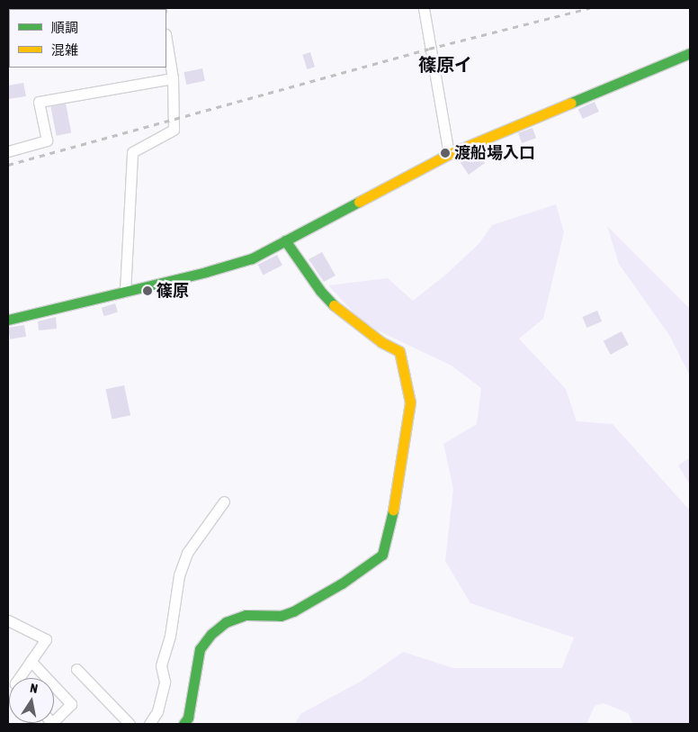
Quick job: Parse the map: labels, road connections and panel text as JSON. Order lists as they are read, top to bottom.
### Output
{
  "districts": ["篠原イ"],
  "places": ["渡船場入口", "篠原"],
  "legend": ["順調", "混雑"],
  "north": "top"
}
